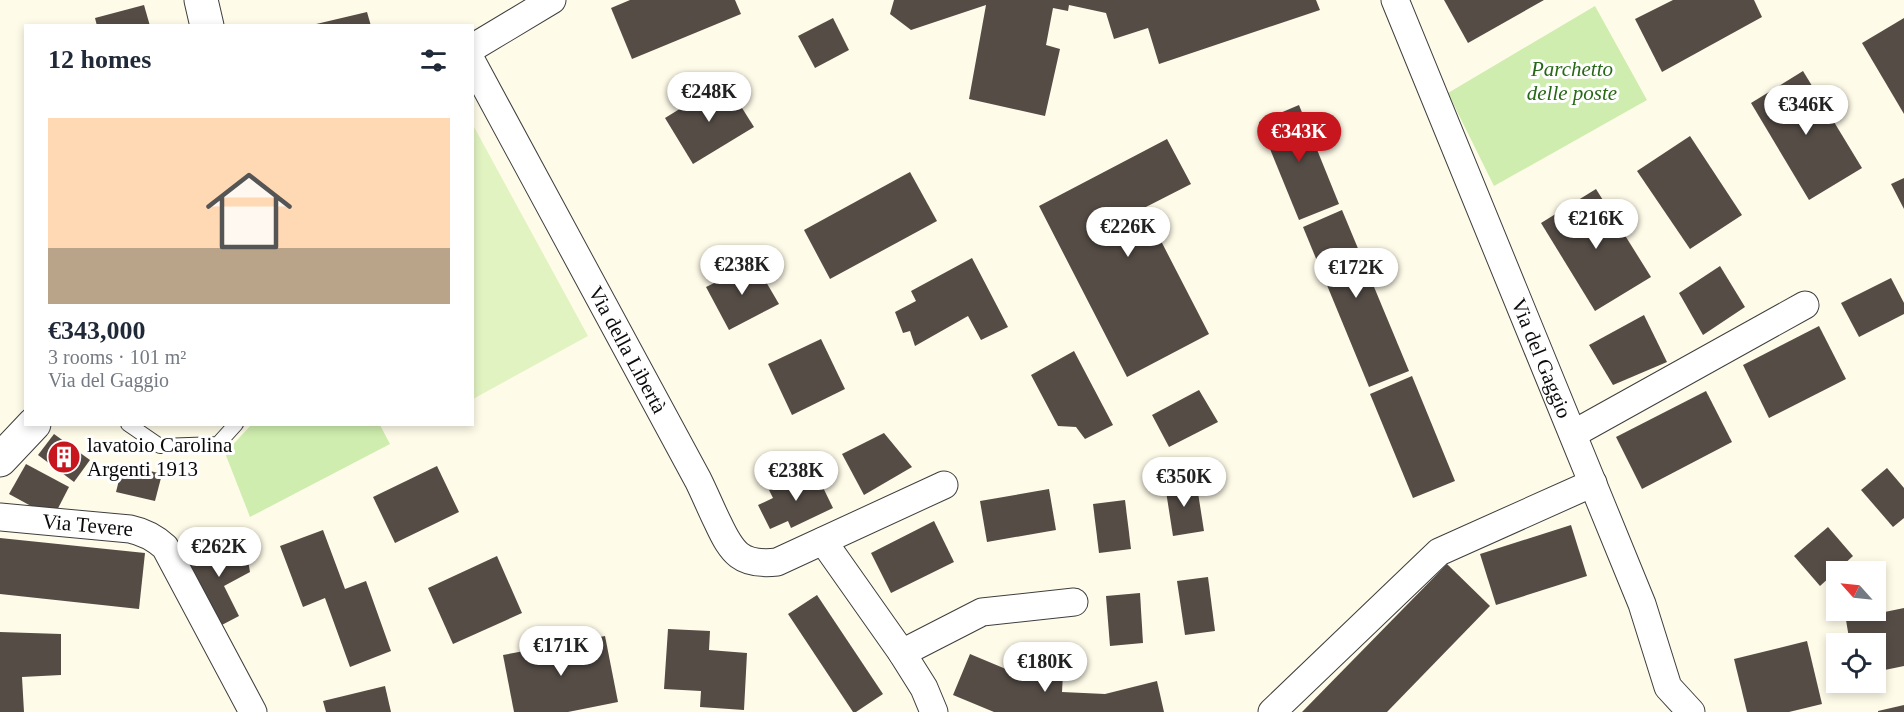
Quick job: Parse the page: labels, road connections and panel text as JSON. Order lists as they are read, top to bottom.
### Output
{
  "streets": {
    "street": ["Via della Libertà", "Via del Gaggio", "Via Tevere"]
  },
  "parks": ["Parchetto delle poste"],
  "places": {
    "building": ["lavatoio Carolina Argenti 1913"]
  },
  "north": "top left",
  "page": {
    "heading": "12 homes",
    "price": [
      "€248K",
      "€346K",
      "€343K",
      "€216K",
      "€226K",
      "€238K",
      "€172K",
      "€238K",
      "€350K",
      "€262K",
      "€171K",
      "€180K"
    ],
    "list": [
      {
        "name": "€343,000",
        "note": "3 rooms · 101 m² · Via del Gaggio"
      }
    ]
  }
}
